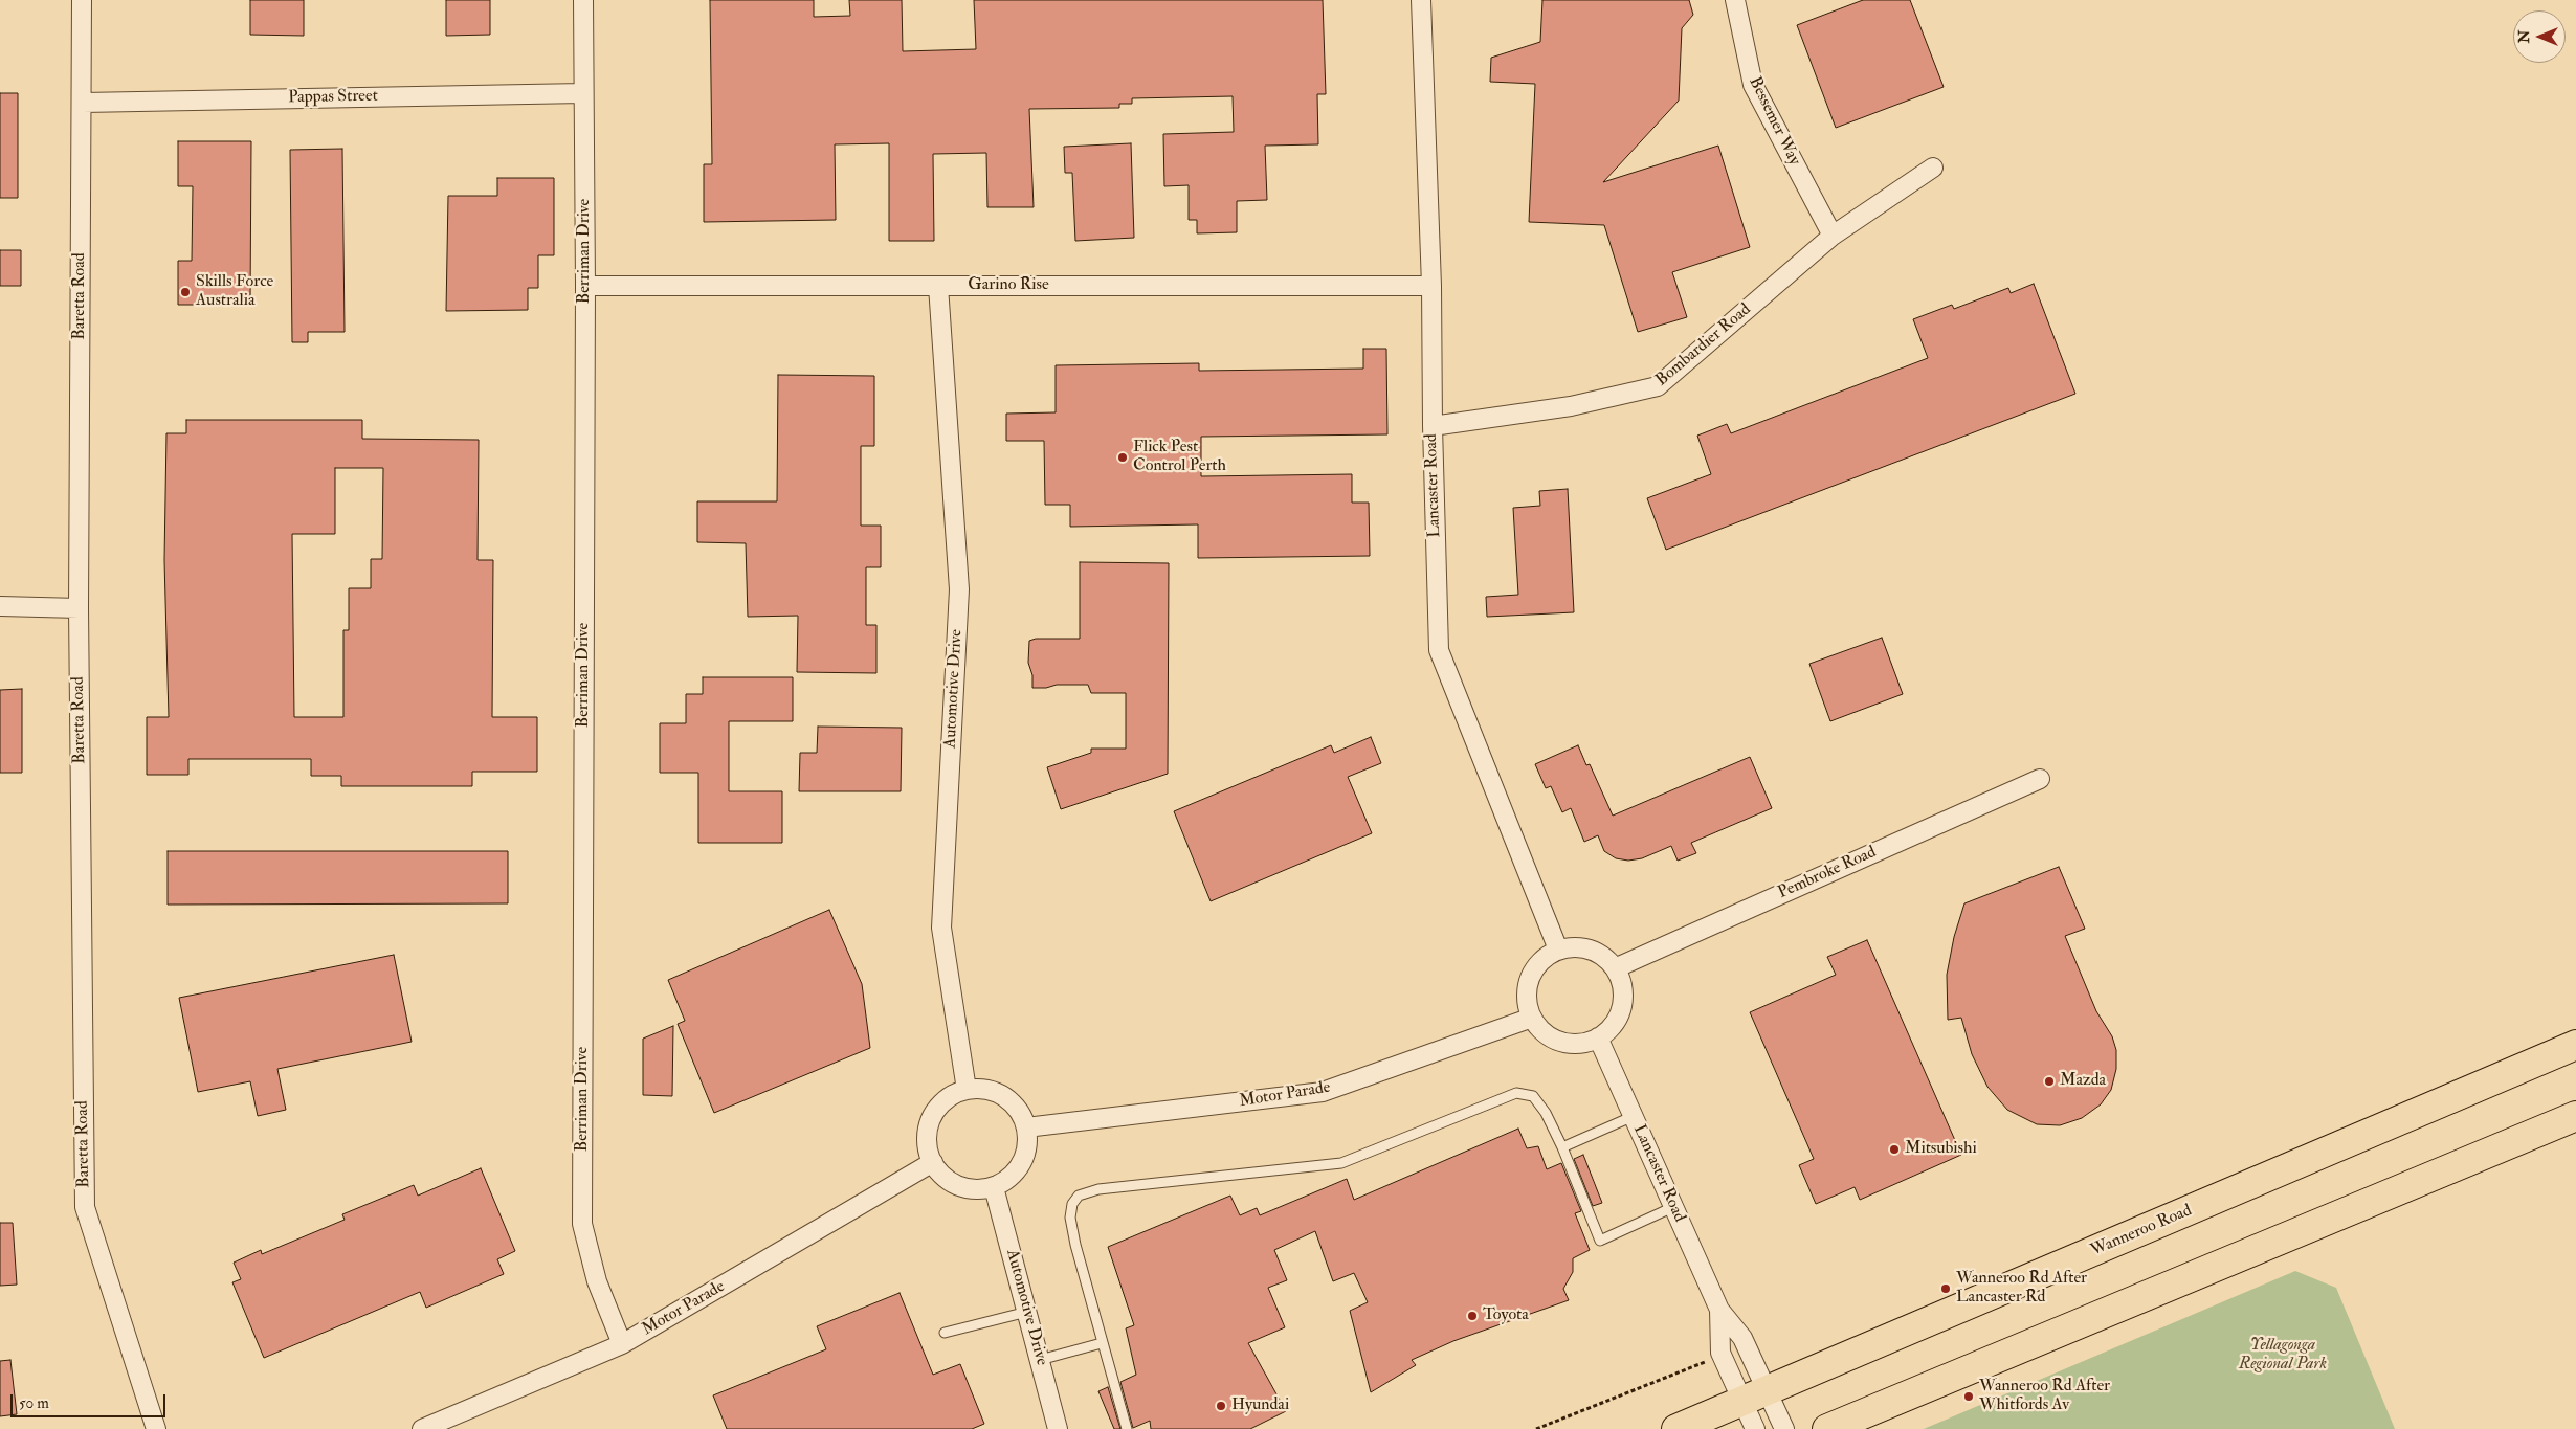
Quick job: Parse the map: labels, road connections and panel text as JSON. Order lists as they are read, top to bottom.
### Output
{
  "streets": {
    "highway": ["Wanneroo Road"],
    "street": [
      "Pappas Street",
      "Bessemer Way",
      "Berriman Drive",
      "Garino Rise",
      "Baretta Road",
      "Bombardier Road",
      "Lancaster Road",
      "Automotive Drive",
      "Pembroke Road",
      "Motor Parade"
    ]
  },
  "crossings": [
    ["Pappas Street", "Berriman Drive"],
    ["Pappas Street", "Baretta Road"],
    ["Bessemer Way", "Bombardier Road"],
    ["Berriman Drive", "Garino Rise"],
    ["Berriman Drive", "Motor Parade"],
    ["Garino Rise", "Lancaster Road"],
    ["Garino Rise", "Automotive Drive"],
    ["Bombardier Road", "Lancaster Road"],
    ["Lancaster Road", "Pembroke Road"],
    ["Lancaster Road", "Motor Parade"],
    ["Lancaster Road", "Wanneroo Road"],
    ["Automotive Drive", "Motor Parade"],
    ["Pembroke Road", "Motor Parade"]
  ],
  "parks": ["Yellagonga Regional Park"],
  "places": [
    "Skills Force Australia",
    "Flick Pest Control Perth",
    "Mazda",
    "Mitsubishi",
    "Wanneroo Rd After Lancaster Rd",
    "Toyota",
    "Wanneroo Rd After Whitfords Av",
    "Hyundai"
  ],
  "scale_bar": "50 m",
  "north": "left"
}
